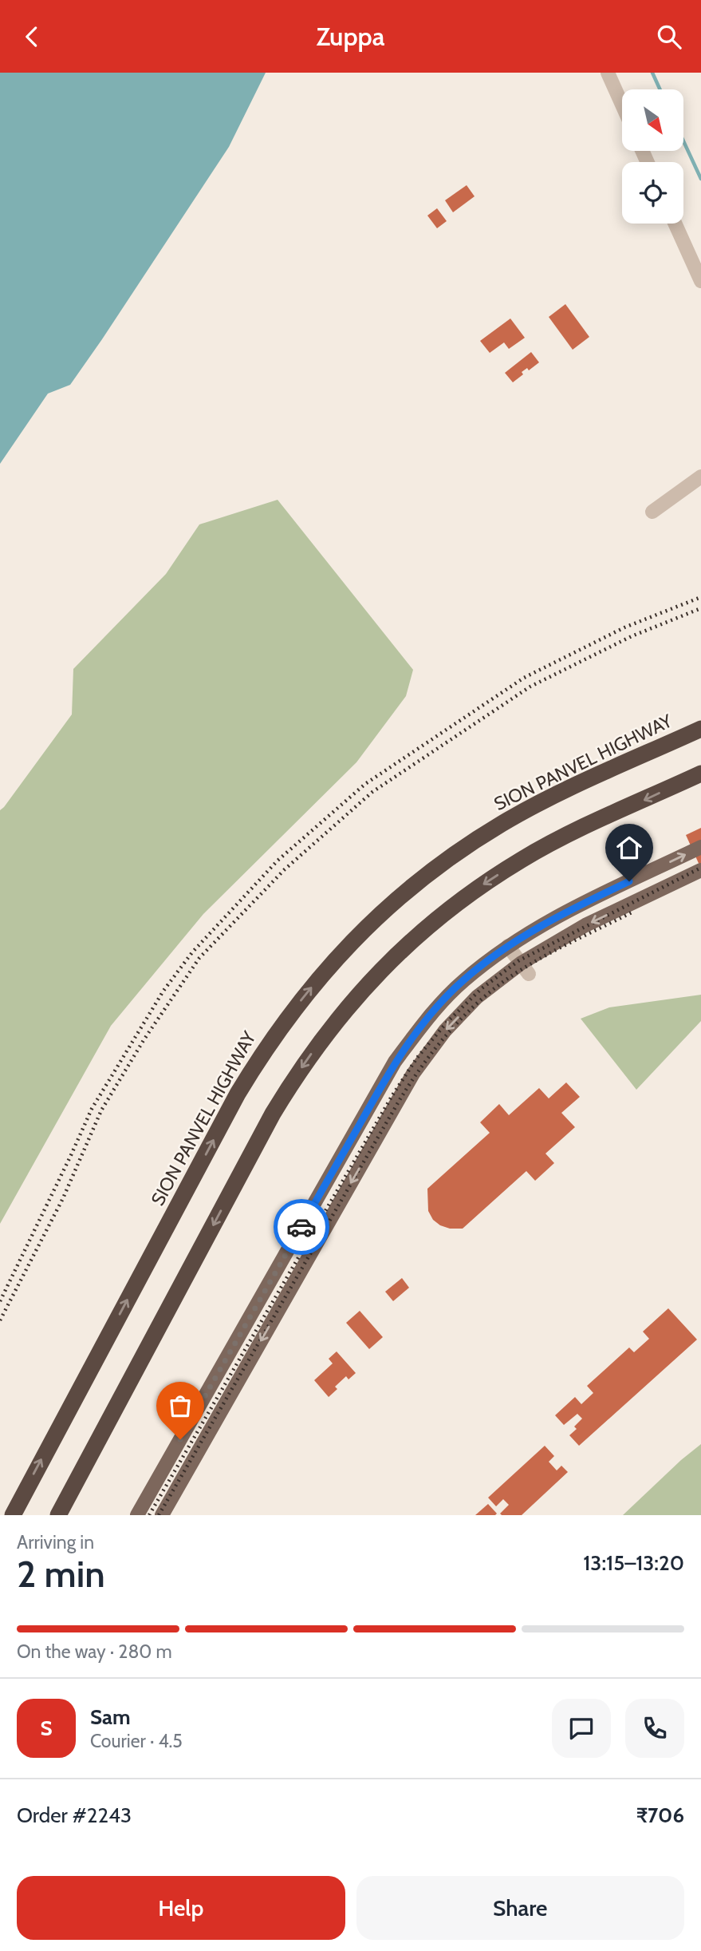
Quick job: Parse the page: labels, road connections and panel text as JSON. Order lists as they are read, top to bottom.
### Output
{
  "streets": {
    "highway": ["SION PANVEL HIGHWAY"]
  },
  "north": "bottom right",
  "page": {
    "header": "Zuppa",
    "heading": ["2 min", "Arriving in", "13:15–13:20"],
    "panel": [
      "Sam",
      "Courier · 4.5",
      "Order #2243",
      "₹706"
    ],
    "bar": "On the way · 280 m",
    "round": "S",
    "buttons": ["Help", "Share"]
  }
}
